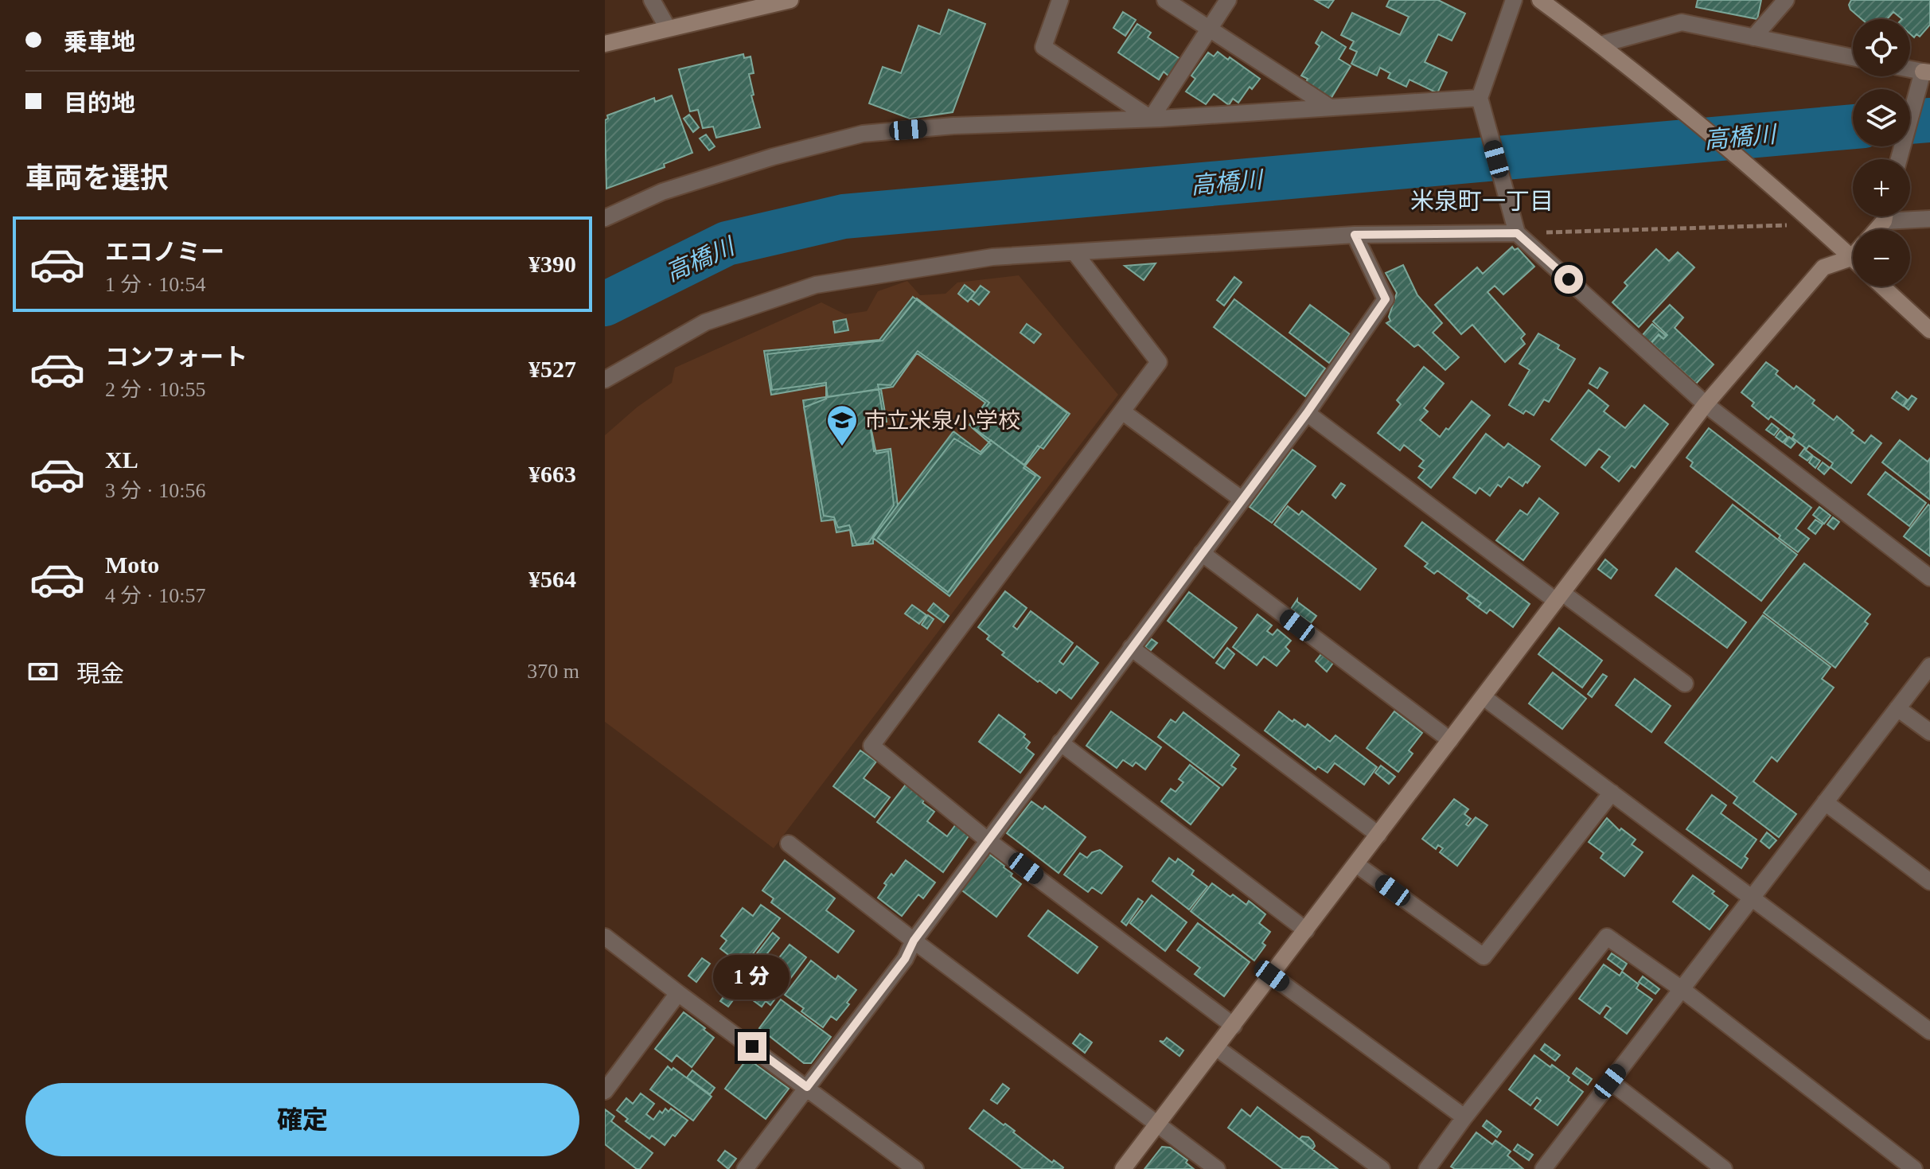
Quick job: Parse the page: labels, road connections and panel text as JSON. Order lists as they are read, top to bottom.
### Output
{
  "districts": ["米泉町一丁目"],
  "water": ["高橋川"],
  "places": {
    "school or university": ["市立米泉小学校"]
  },
  "page": {
    "banner": ["乗車地", "目的地"],
    "map_buttons": ["+", "−"],
    "heading": "車両を選択",
    "list": [
      {
        "name": "エコノミー",
        "note": "1 分 · 10:54",
        "value": "¥390"
      },
      {
        "name": "コンフォート",
        "note": "2 分 · 10:55",
        "value": "¥527"
      },
      {
        "name": "XL",
        "note": "3 分 · 10:56",
        "value": "¥663"
      },
      {
        "name": "Moto",
        "note": "4 分 · 10:57",
        "value": "¥564"
      }
    ],
    "pay": ["現金", "370 m"],
    "bubble": "1 分",
    "buttons": "確定"
  }
}
